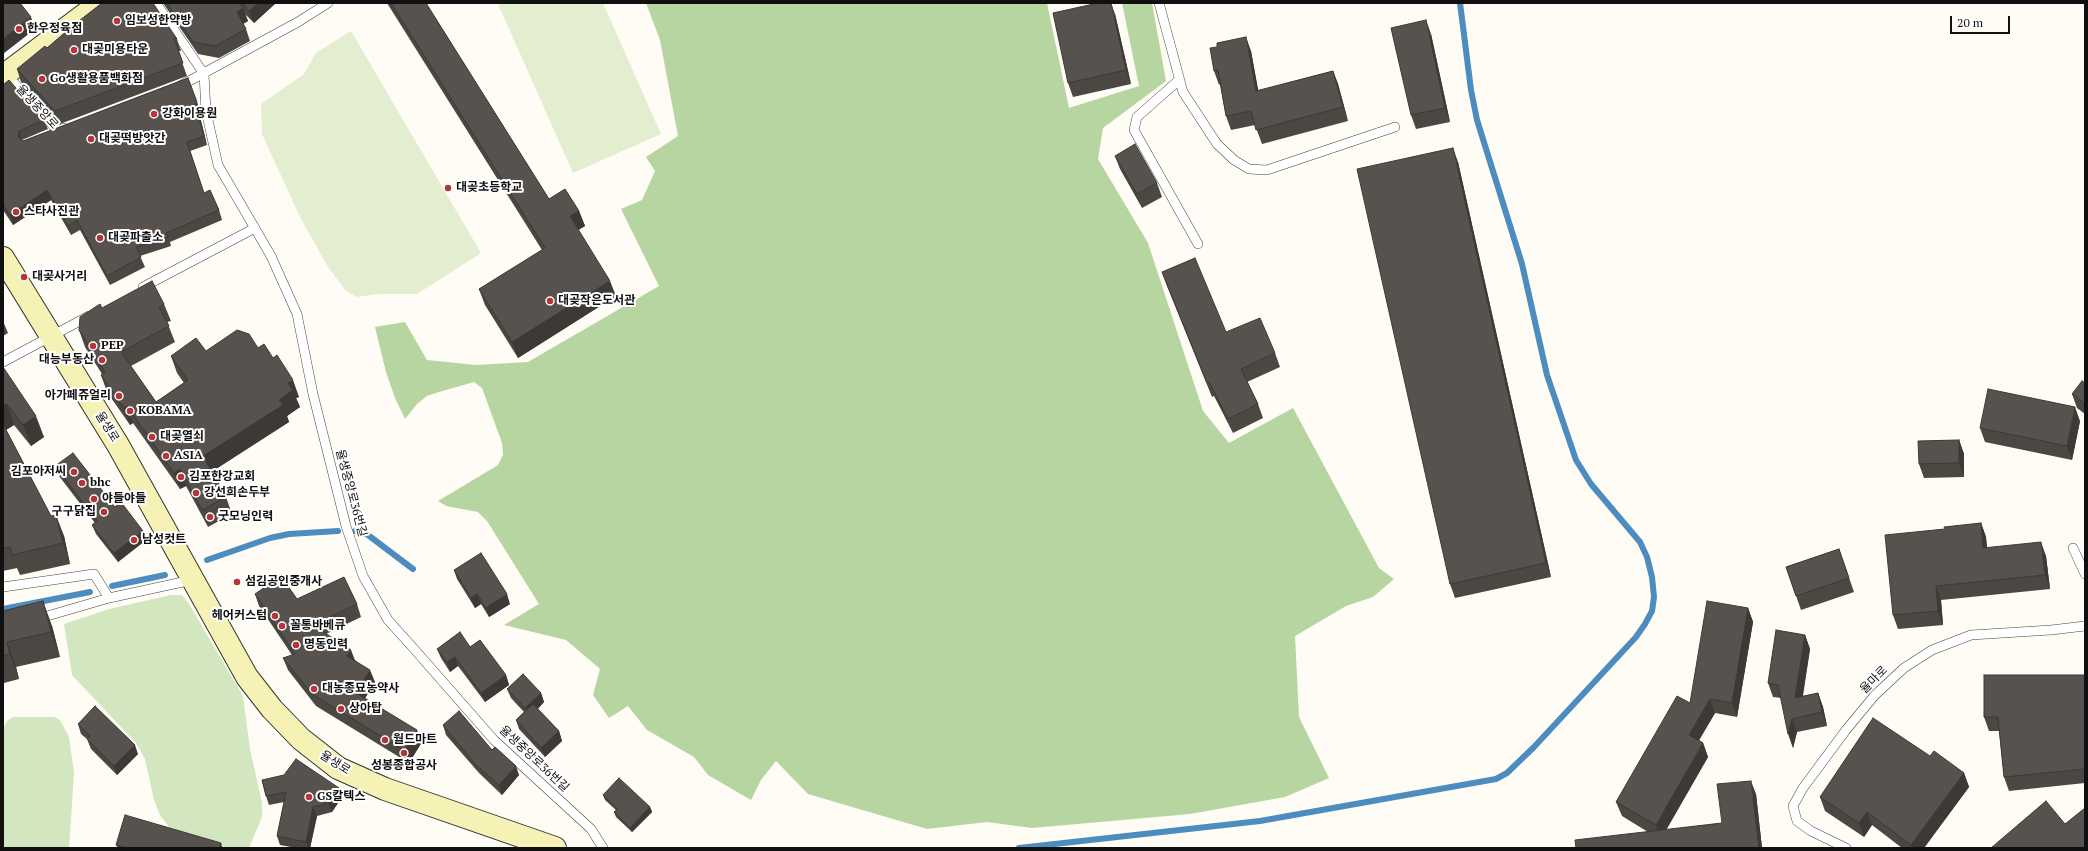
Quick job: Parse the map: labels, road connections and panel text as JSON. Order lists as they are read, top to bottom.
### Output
{
  "streets": {
    "street": ["율생중앙로", "율생로"],
    "lane": ["율생중앙로36번길", "율마로"]
  },
  "places": [
    "임보성한약방",
    "한우정육점",
    "대곶미용타운",
    "Go생활용품백화점",
    "강화이용원",
    "대곶떡방앗간",
    "대곶초등학교",
    "스타사진관",
    "대곶파출소",
    "대곶사거리",
    "대곶작은도서관",
    "PEP",
    "대능부동산",
    "아가페쥬얼리",
    "KOBAMA",
    "대곶열쇠",
    "ASIA",
    "김포아저씨",
    "김포한강교회",
    "bhc",
    "강선희손두부",
    "야들야들",
    "구구닭집",
    "굿모닝인력",
    "남성컷트",
    "섬김공인중개사",
    "헤어커스텀",
    "꼴통바베큐",
    "명동인력",
    "대농종묘농약사",
    "상아탑",
    "월드마트",
    "성봉종합공사",
    "GS칼텍스"
  ],
  "scale_bar": "20 m"
}
